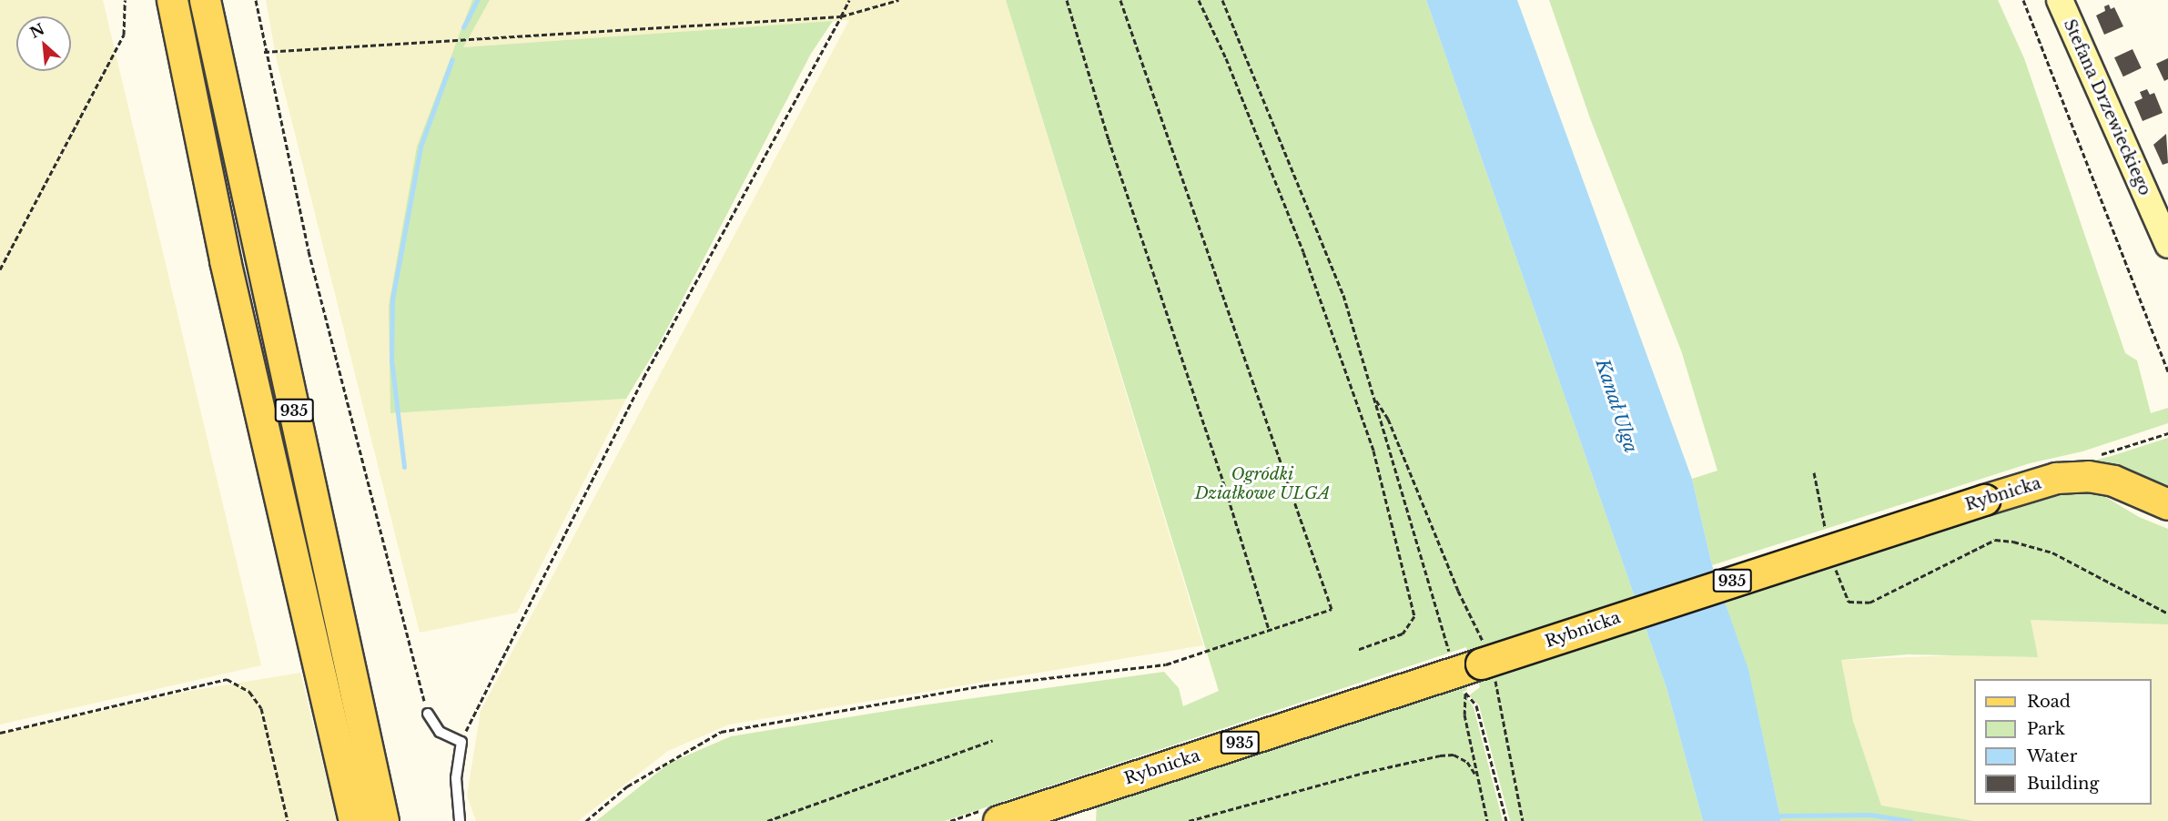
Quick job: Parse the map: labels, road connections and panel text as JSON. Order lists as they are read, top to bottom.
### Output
{
  "streets": {
    "main road": ["935", "Rybnicka"],
    "street": ["Stefana Drzewieckiego"]
  },
  "water": ["Kanał Ulga"],
  "parks": ["Ogródki Działkowe ULGA"],
  "legend": [
    "Road",
    "Park",
    "Water",
    "Building"
  ],
  "north": "top left"
}
